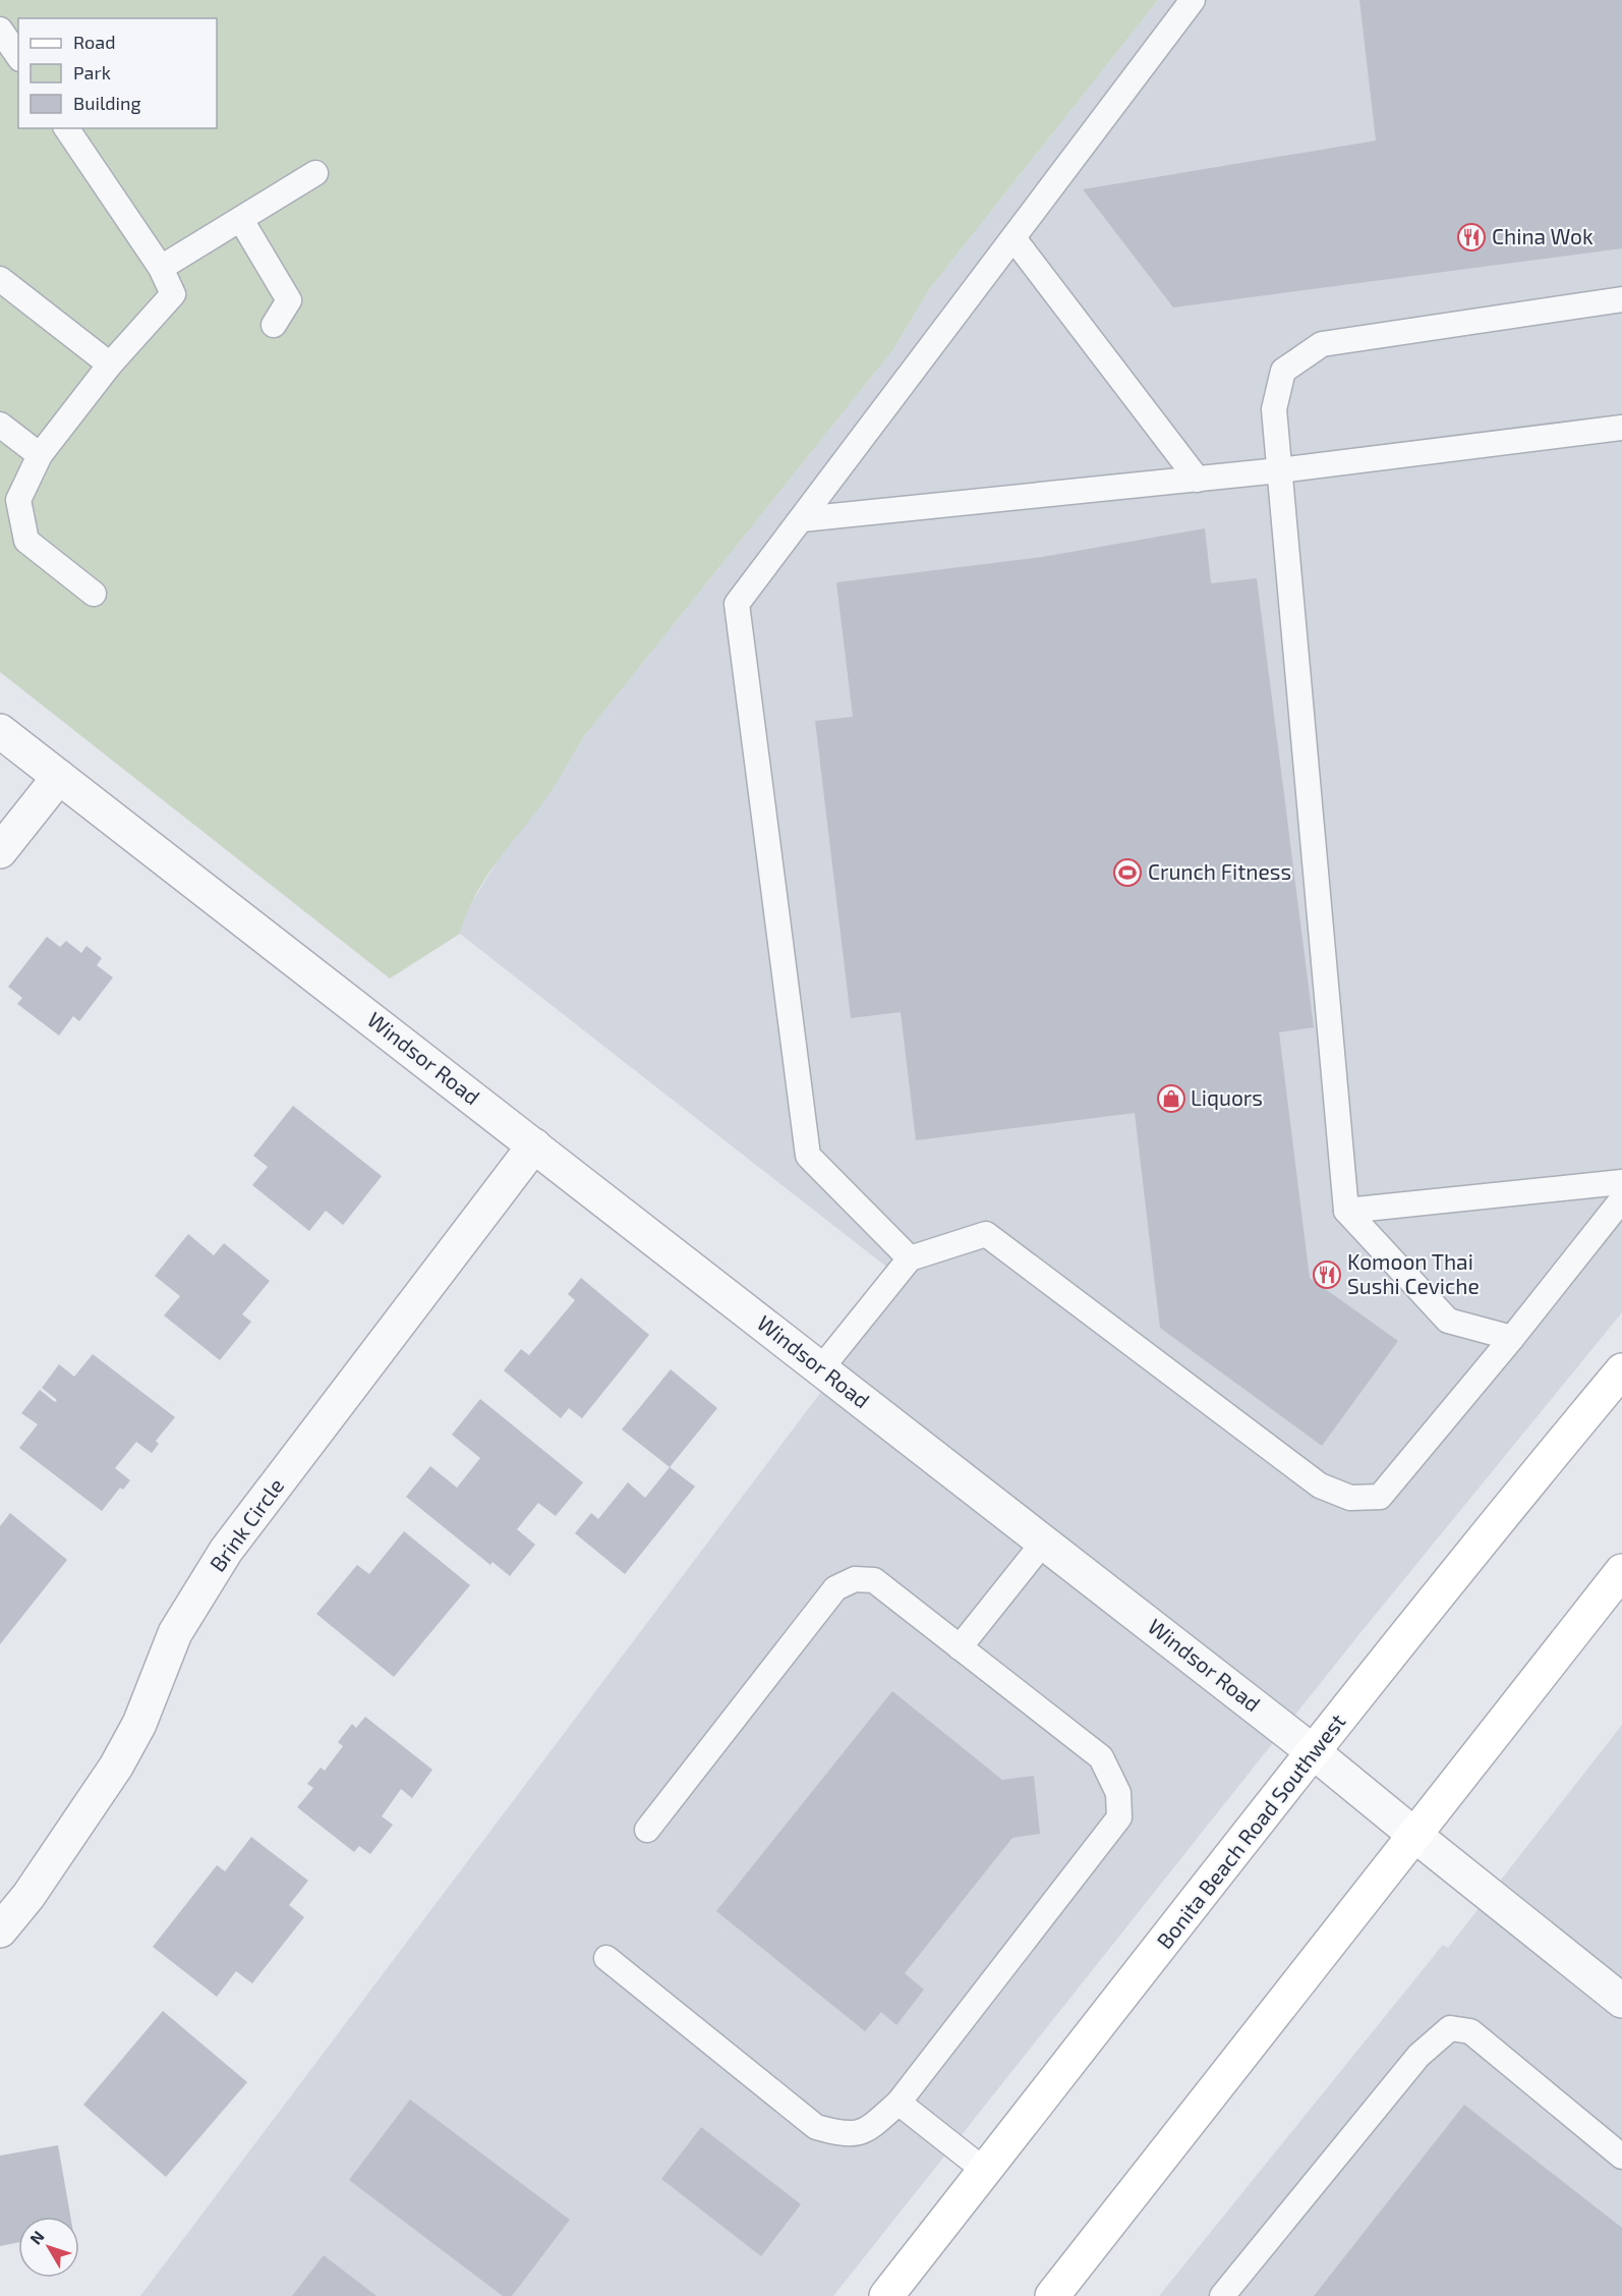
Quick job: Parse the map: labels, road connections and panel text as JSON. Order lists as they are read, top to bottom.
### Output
{
  "streets": {
    "main road": ["Bonita Beach Road Southwest"],
    "street": ["Windsor Road", "Brink Circle"]
  },
  "crossings": [
    ["Windsor Road", "Brink Circle"],
    ["Windsor Road", "Bonita Beach Road Southwest"]
  ],
  "places": {
    "restaurant": ["China Wok", "Komoon Thai Sushi Ceviche"],
    "sports": ["Crunch Fitness"],
    "shop": ["Liquors"]
  },
  "legend": ["Road", "Park", "Building"],
  "north": "top left"
}
